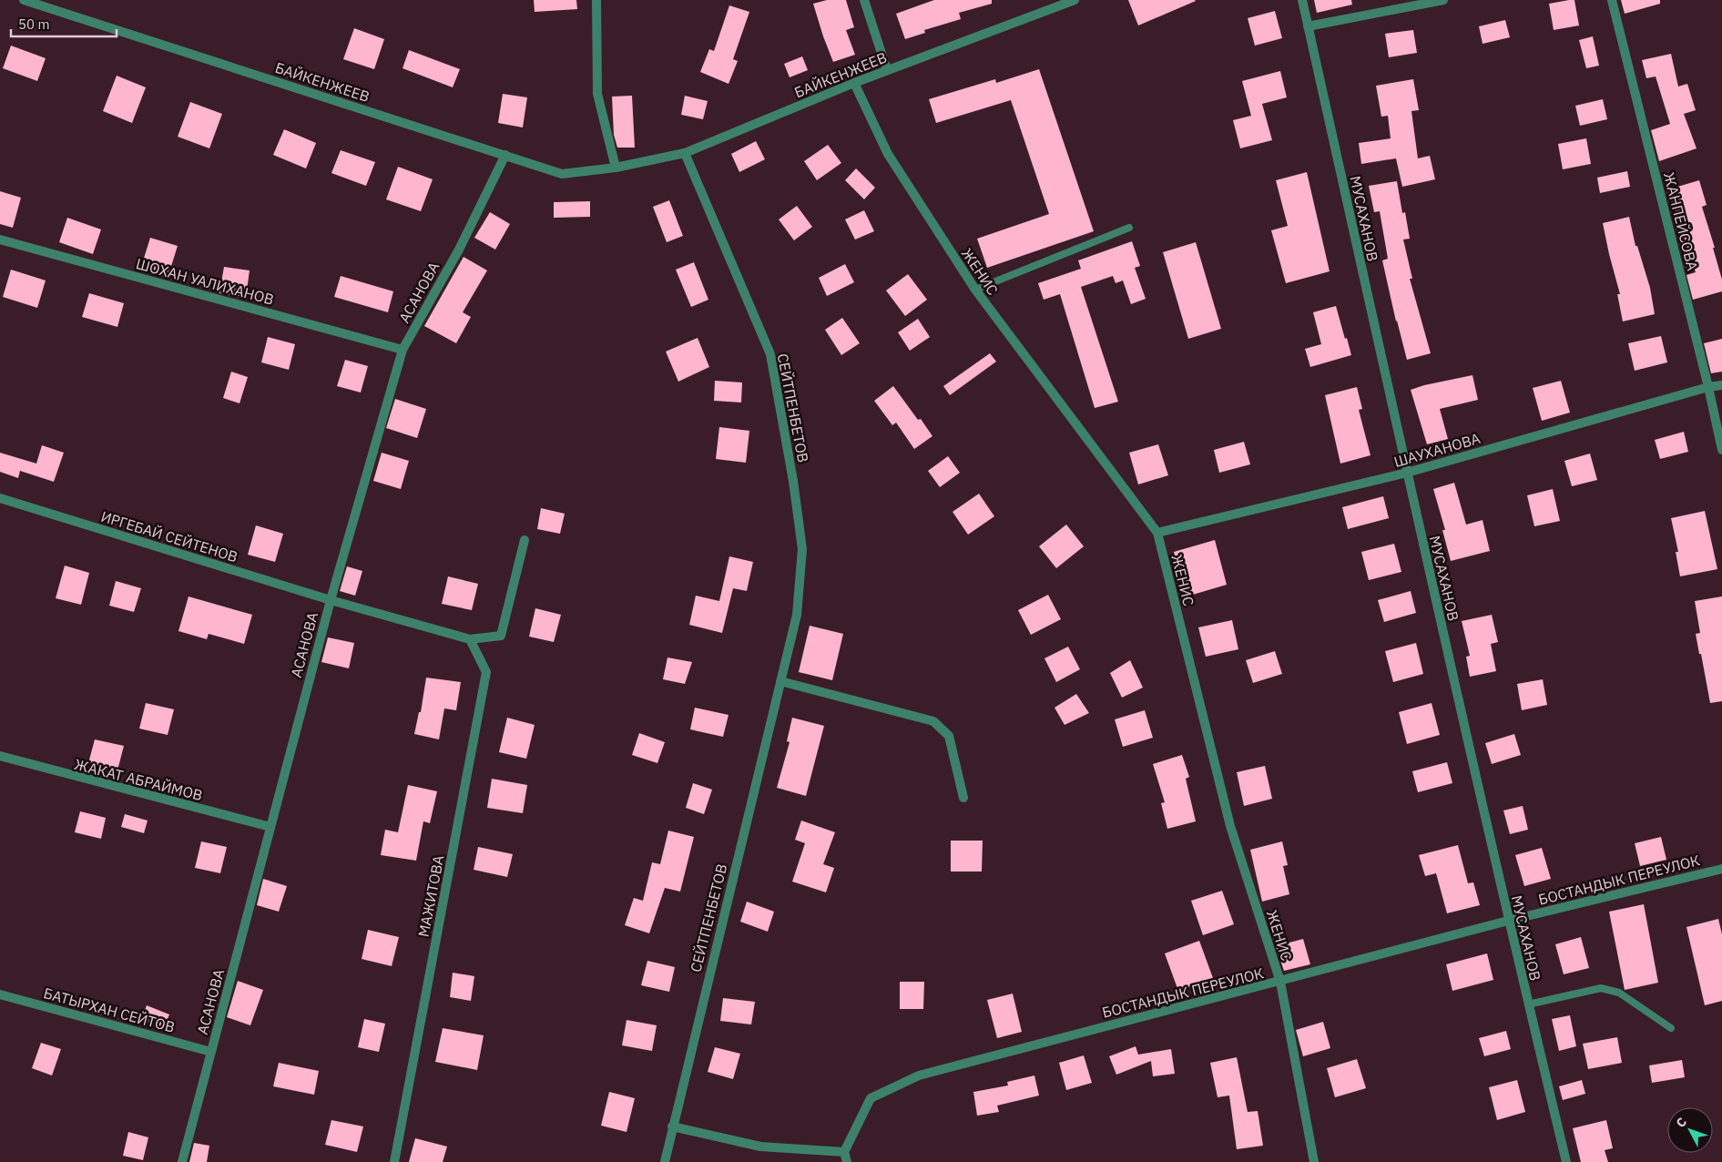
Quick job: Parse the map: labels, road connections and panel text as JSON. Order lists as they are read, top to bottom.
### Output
{
  "streets": {
    "street": [
      "БАЙКЕНЖЕЕВ",
      "МУСАХАНОВ",
      "ЖАНПЕЙСОВА",
      "ЖЕНИС",
      "ШОХАН УАЛИХАНОВ",
      "АСАНОВА",
      "СЕЙТПЕНБЕТОВ",
      "ШАУХАНОВА",
      "ИРГЕБАЙ СЕЙТЕНОВ",
      "ЖАКАТ АБРАЙМОВ",
      "БОСТАНДЫК ПЕРЕУЛОК",
      "МАЖИТОВА",
      "БАТЫРХАН СЕЙТОВ"
    ]
  },
  "crossings": [
    ["БАЙКЕНЖЕЕВ", "ЖЕНИС"],
    ["БАЙКЕНЖЕЕВ", "АСАНОВА"],
    ["БАЙКЕНЖЕЕВ", "СЕЙТПЕНБЕТОВ"],
    ["МУСАХАНОВ", "ШАУХАНОВА"],
    ["МУСАХАНОВ", "БОСТАНДЫК ПЕРЕУЛОК"],
    ["ЖАНПЕЙСОВА", "ШАУХАНОВА"],
    ["ЖЕНИС", "ШАУХАНОВА"],
    ["ЖЕНИС", "БОСТАНДЫК ПЕРЕУЛОК"],
    ["ШОХАН УАЛИХАНОВ", "АСАНОВА"],
    ["АСАНОВА", "ИРГЕБАЙ СЕЙТЕНОВ"],
    ["АСАНОВА", "ЖАКАТ АБРАЙМОВ"],
    ["АСАНОВА", "БАТЫРХАН СЕЙТОВ"]
  ],
  "scale_bar": "50 m",
  "north": "top left"
}
